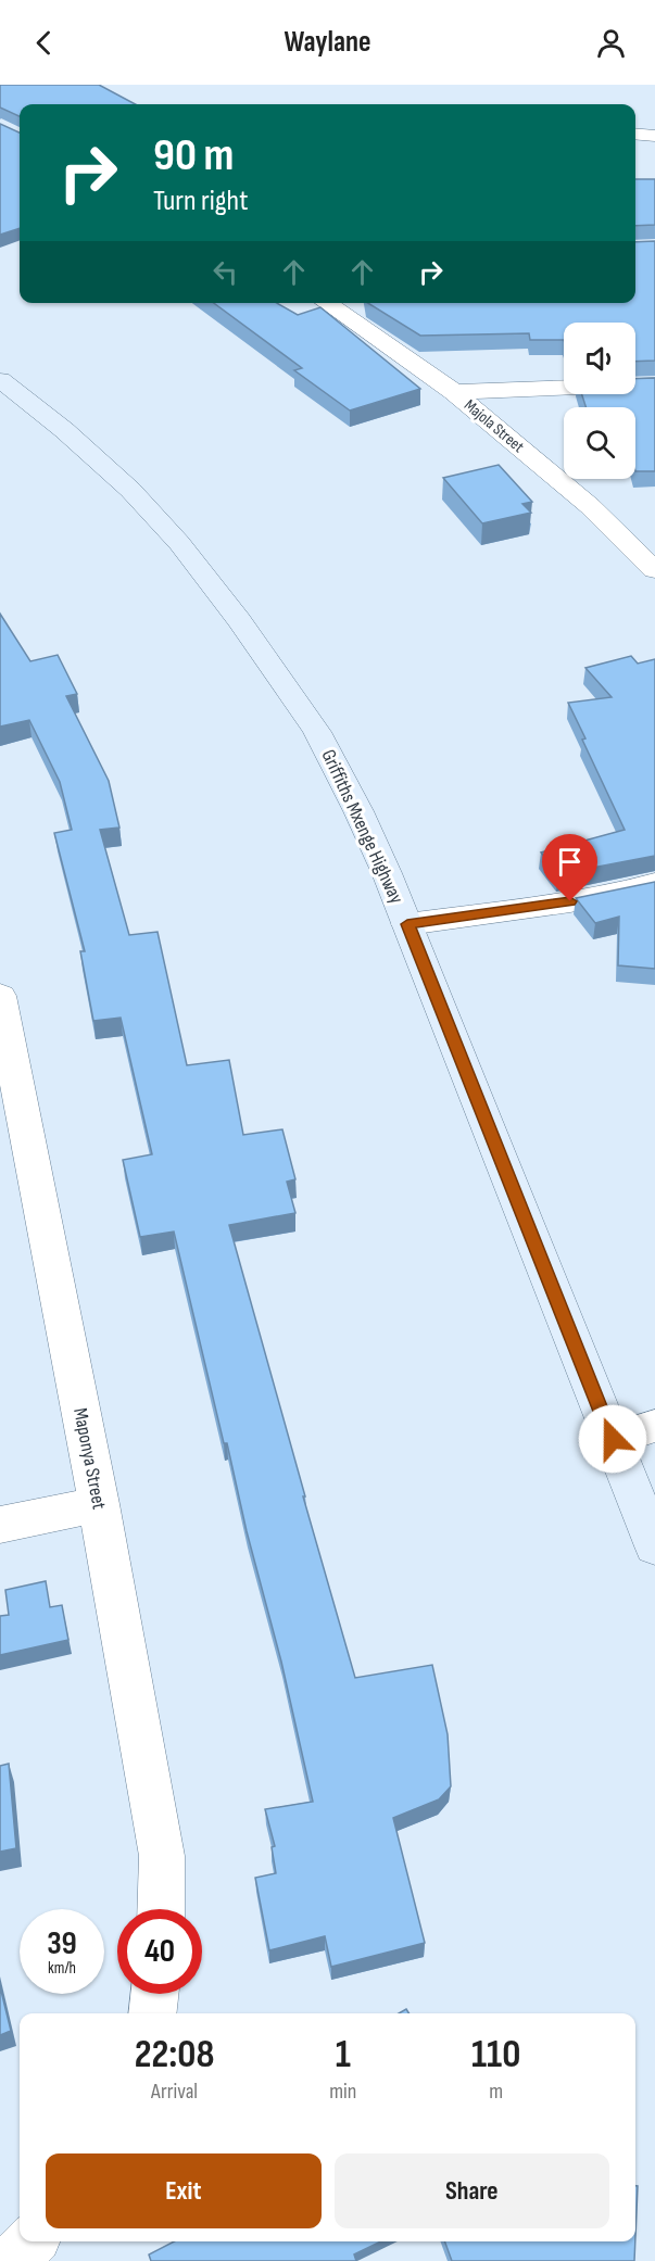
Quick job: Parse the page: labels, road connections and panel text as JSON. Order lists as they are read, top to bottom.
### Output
{
  "streets": {
    "street": ["Majola Street", "Griffiths Mxenge Highway", "Maponya Street"]
  },
  "page": {
    "header": "Waylane",
    "turn": ["90 m", "Turn right"],
    "speed": "39 km/h",
    "limit": "40",
    "eta": [
      "22:08",
      "Arrival",
      "1",
      "min",
      "110",
      "m"
    ],
    "buttons": ["Exit", "Share"]
  }
}
